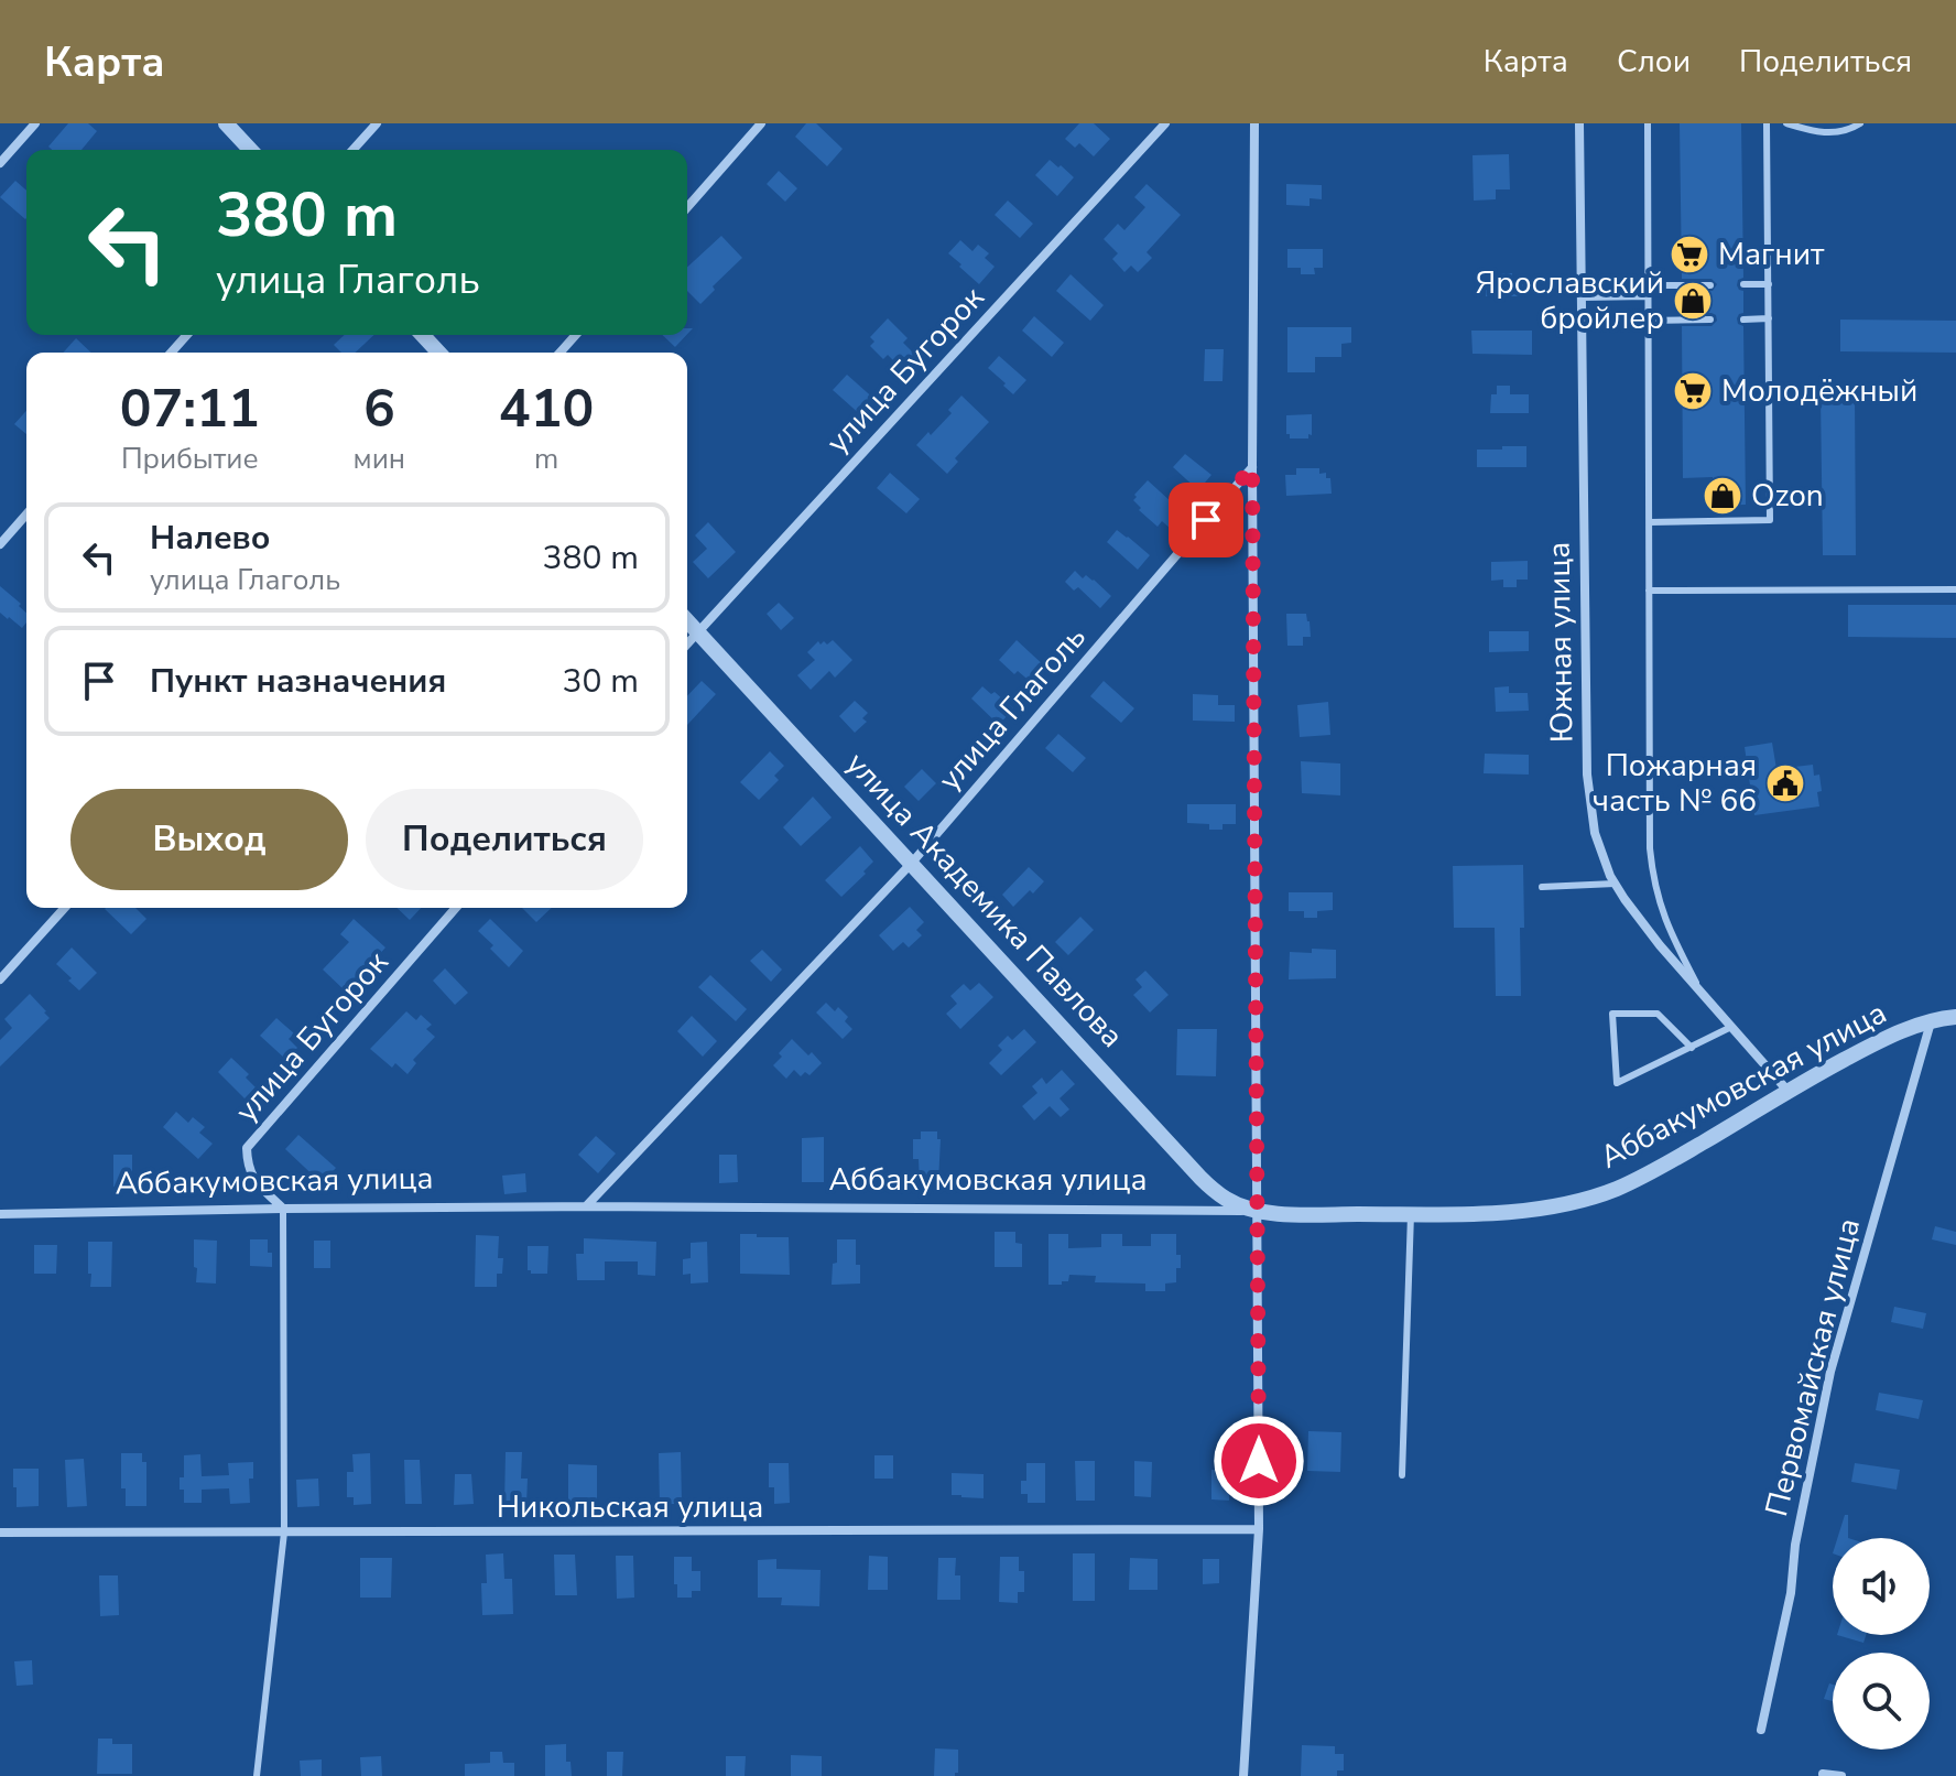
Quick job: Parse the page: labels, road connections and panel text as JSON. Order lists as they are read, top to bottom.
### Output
{
  "streets": {
    "street": [
      "улица Бугорок",
      "Южная улица",
      "улица Глаголь",
      "улица Академика Павлова",
      "Аббакумовская улица",
      "Первомайская улица",
      "Никольская улица"
    ]
  },
  "crossings": [
    ["улица Бугорок", "улица Академика Павлова"],
    ["улица Бугорок", "Аббакумовская улица"],
    ["Южная улица", "Аббакумовская улица"],
    ["улица Глаголь", "улица Академика Павлова"],
    ["улица Глаголь", "Аббакумовская улица"],
    ["улица Академика Павлова", "Аббакумовская улица"],
    ["Аббакумовская улица", "Первомайская улица"]
  ],
  "places": {
    "supermarket": ["Магнит", "Молодёжный"],
    "shop": ["Ярославский бройлер", "Ozon"],
    "public building": ["Пожарная часть № 66"]
  },
  "page": {
    "header": "Карта",
    "nav": ["Карта", "Слои", "Поделиться"],
    "turn": ["380 m", "улица Глаголь"],
    "eta": [
      "07:11",
      "Прибытие",
      "6",
      "мин",
      "410",
      "m"
    ],
    "list": [
      {
        "name": "Налево",
        "note": "улица Глаголь",
        "value": "380 m"
      },
      {
        "name": "Пункт назначения",
        "value": "30 m"
      }
    ],
    "buttons": ["Выход", "Поделиться"]
  }
}
